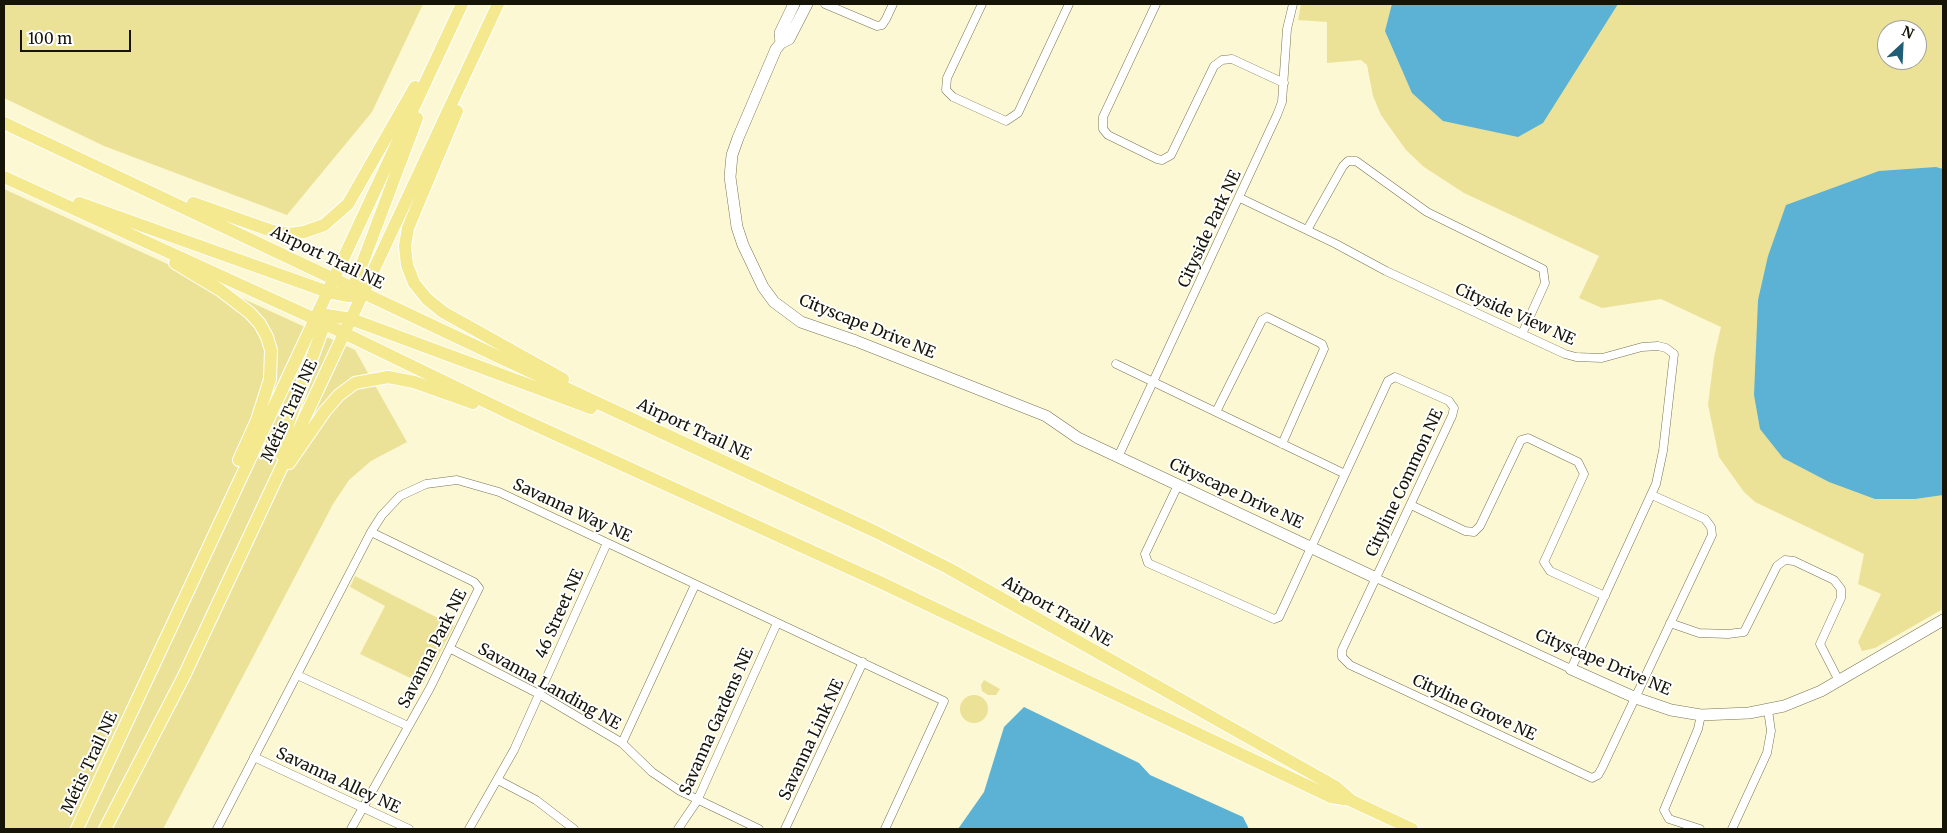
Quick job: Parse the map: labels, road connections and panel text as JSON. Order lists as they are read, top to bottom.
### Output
{
  "streets": {
    "main road": ["Airport Trail NE", "Métis Trail NE"],
    "street": [
      "Cityside Park NE",
      "Cityside View NE",
      "Cityscape Drive NE",
      "Cityline Common NE",
      "Savanna Way NE",
      "46 Street NE",
      "Savanna Park NE",
      "Savanna Landing NE",
      "Cityline Grove NE",
      "Savanna Gardens NE",
      "Savanna Link NE",
      "Savanna Alley NE"
    ]
  },
  "crossings": [
    ["Cityside Park NE", "Cityside View NE"],
    ["Cityside Park NE", "Cityscape Drive NE"],
    ["Airport Trail NE", "Métis Trail NE"],
    ["Cityside View NE", "Cityscape Drive NE"],
    ["Cityscape Drive NE", "Cityline Common NE"],
    ["Cityscape Drive NE", "Cityline Grove NE"],
    ["Cityline Common NE", "Cityline Grove NE"],
    ["Savanna Way NE", "46 Street NE"],
    ["Savanna Way NE", "Savanna Park NE"],
    ["Savanna Way NE", "Savanna Gardens NE"],
    ["Savanna Way NE", "Savanna Link NE"],
    ["Savanna Way NE", "Savanna Alley NE"],
    ["46 Street NE", "Savanna Landing NE"],
    ["Savanna Park NE", "Savanna Landing NE"],
    ["Savanna Park NE", "Savanna Alley NE"],
    ["Savanna Landing NE", "Savanna Gardens NE"]
  ],
  "scale_bar": "100 m",
  "north": "top right"
}
